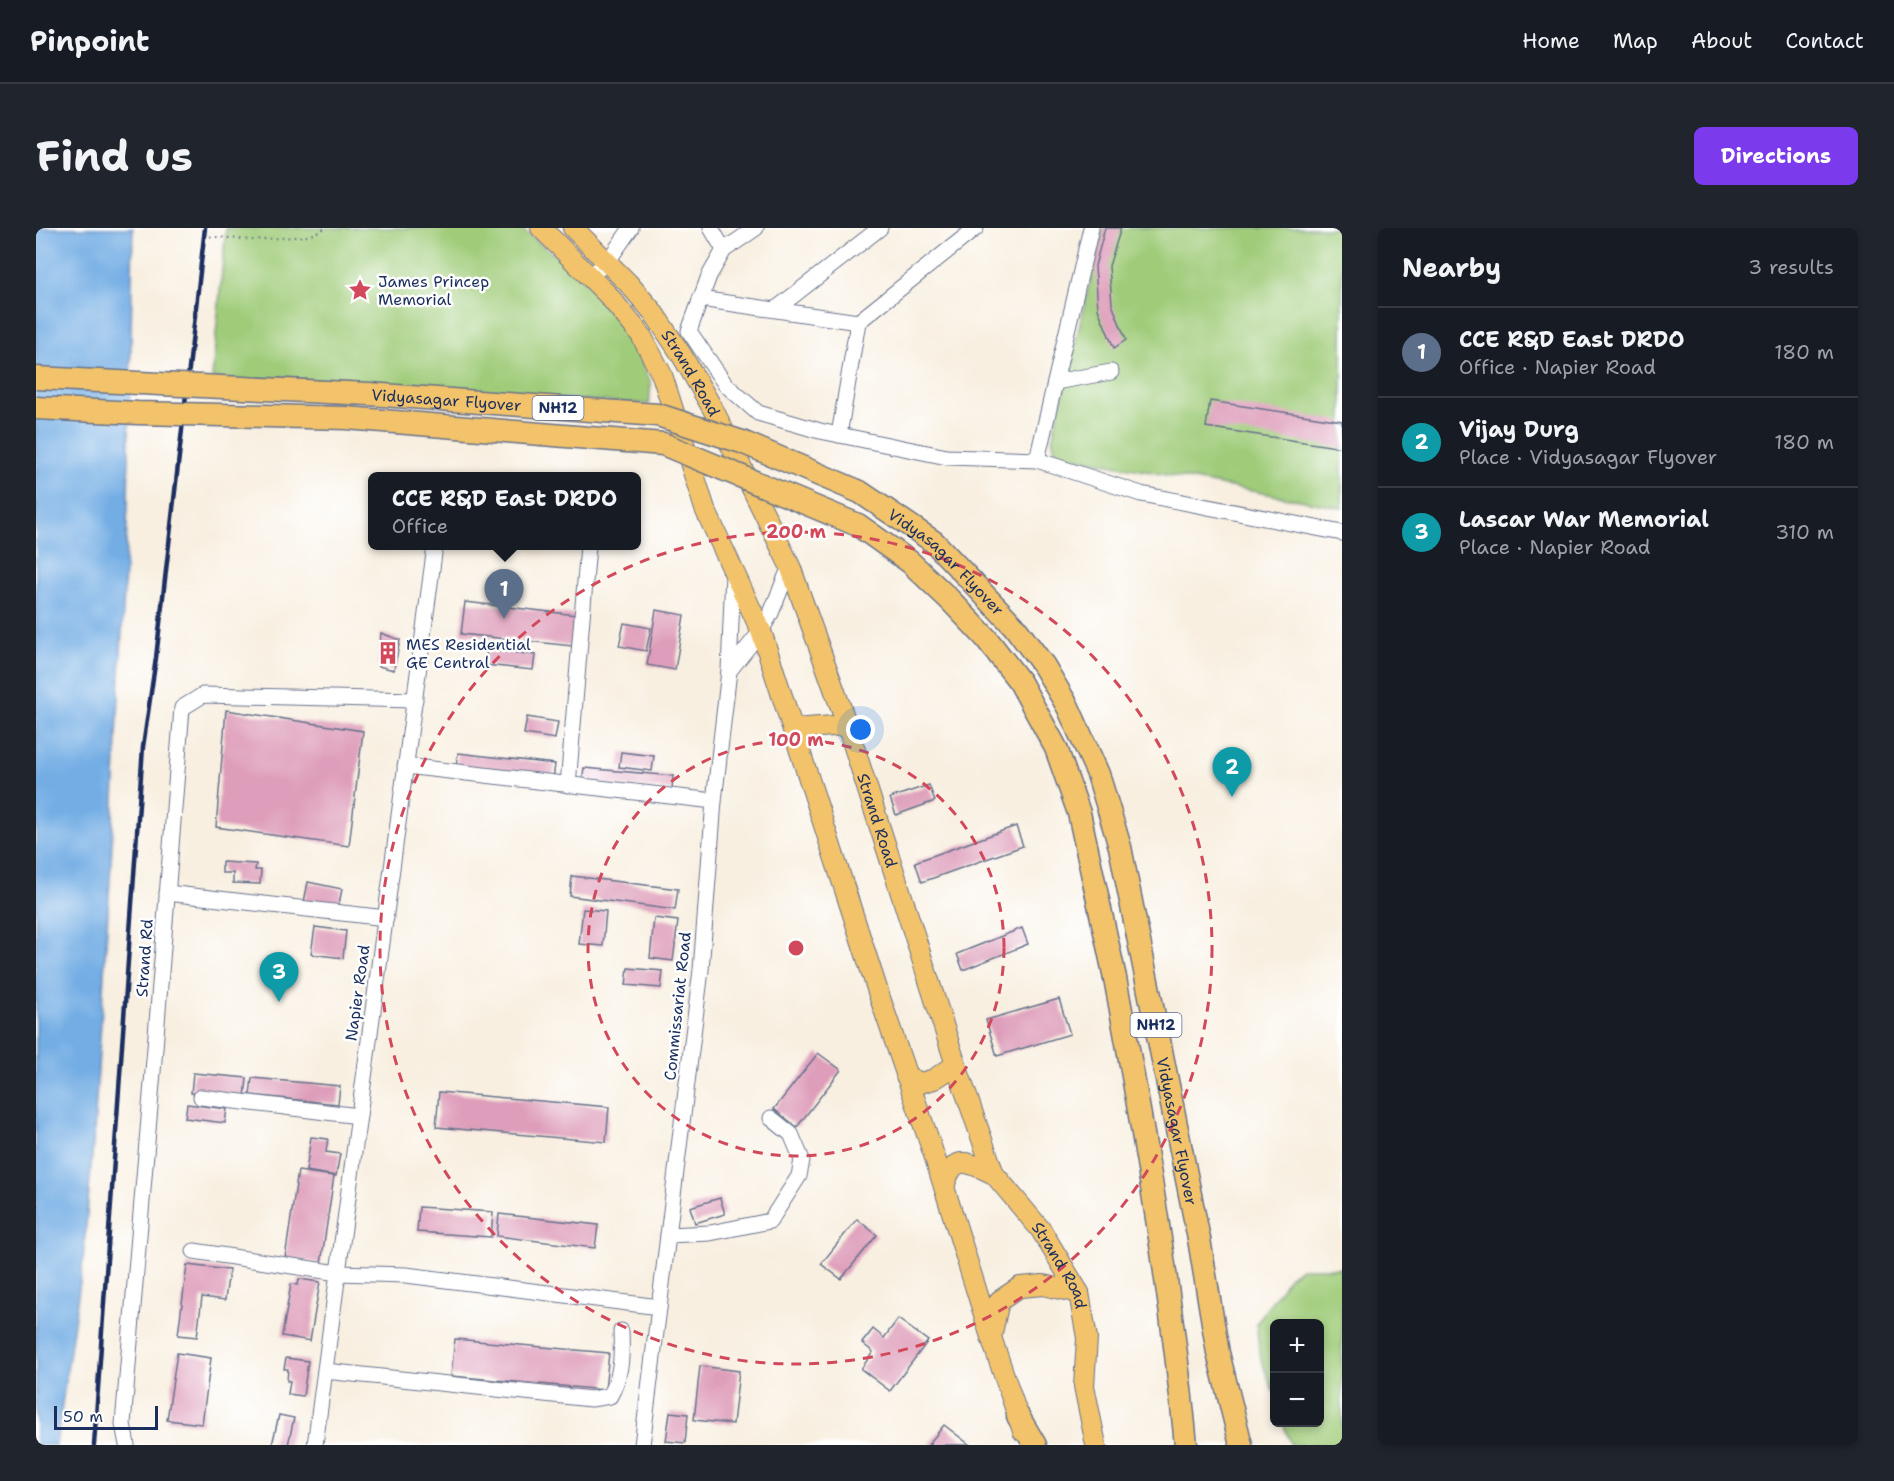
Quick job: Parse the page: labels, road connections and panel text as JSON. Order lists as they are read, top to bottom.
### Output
{
  "streets": {
    "highway": ["Vidyasagar Flyover", "NH12"],
    "main road": ["Strand Road"],
    "street": ["Strand Rd", "Napier Road", "Commissariat Road"]
  },
  "crossings": [
    ["Strand Road", "Commissariat Road"],
    ["Strand Rd", "Napier Road"]
  ],
  "places": {
    "place": ["James Princep Memorial"],
    "building": ["MES Residential GE Central"]
  },
  "scale_bar": "50 m",
  "page": {
    "header": "Pinpoint",
    "nav": [
      "Home",
      "Map",
      "About",
      "Contact"
    ],
    "buttons": "Directions",
    "title": "Find us",
    "heading": ["Nearby", "3 results"],
    "list": [
      {
        "mark": "1",
        "name": "CCE R&D East DRDO",
        "note": "Office · Napier Road",
        "value": "180 m"
      },
      {
        "mark": "2",
        "name": "Vijay Durg",
        "note": "Place · Vidyasagar Flyover",
        "value": "180 m"
      },
      {
        "mark": "3",
        "name": "Lascar War Memorial",
        "note": "Place · Napier Road",
        "value": "310 m"
      }
    ],
    "popup": ["CCE R&D East DRDO", "Office"],
    "pins": ["1", "2", "3"],
    "map_buttons": ["+", "−"],
    "scale": "50 m"
  },
  "rings": ["200 m", "100 m"]
}
